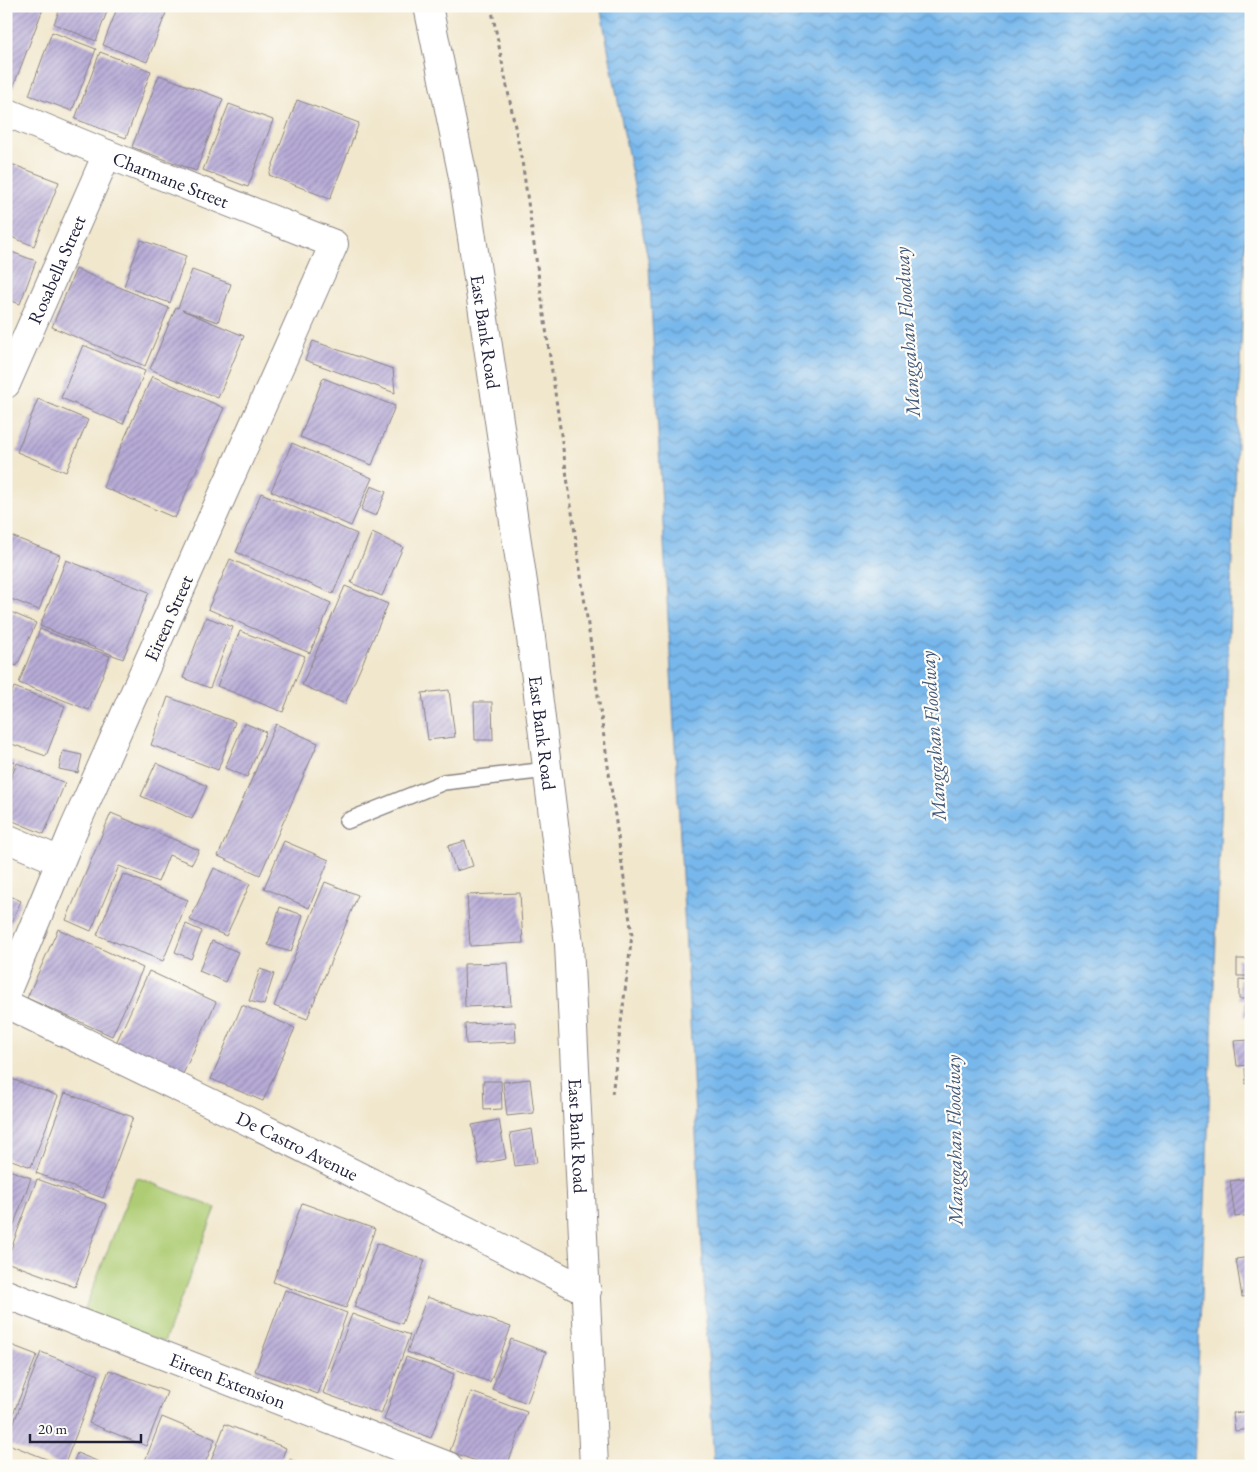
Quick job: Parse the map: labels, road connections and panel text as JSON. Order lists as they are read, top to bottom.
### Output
{
  "streets": {
    "street": [
      "Charmane Street",
      "Rosabella Street",
      "East Bank Road",
      "Eireen Street",
      "De Castro Avenue",
      "Eireen Extension"
    ]
  },
  "crossings": [
    ["Charmane Street", "Rosabella Street"],
    ["Charmane Street", "Eireen Street"],
    ["East Bank Road", "De Castro Avenue"]
  ],
  "water": ["Manggahan Floodway"],
  "scale_bar": "20 m"
}
